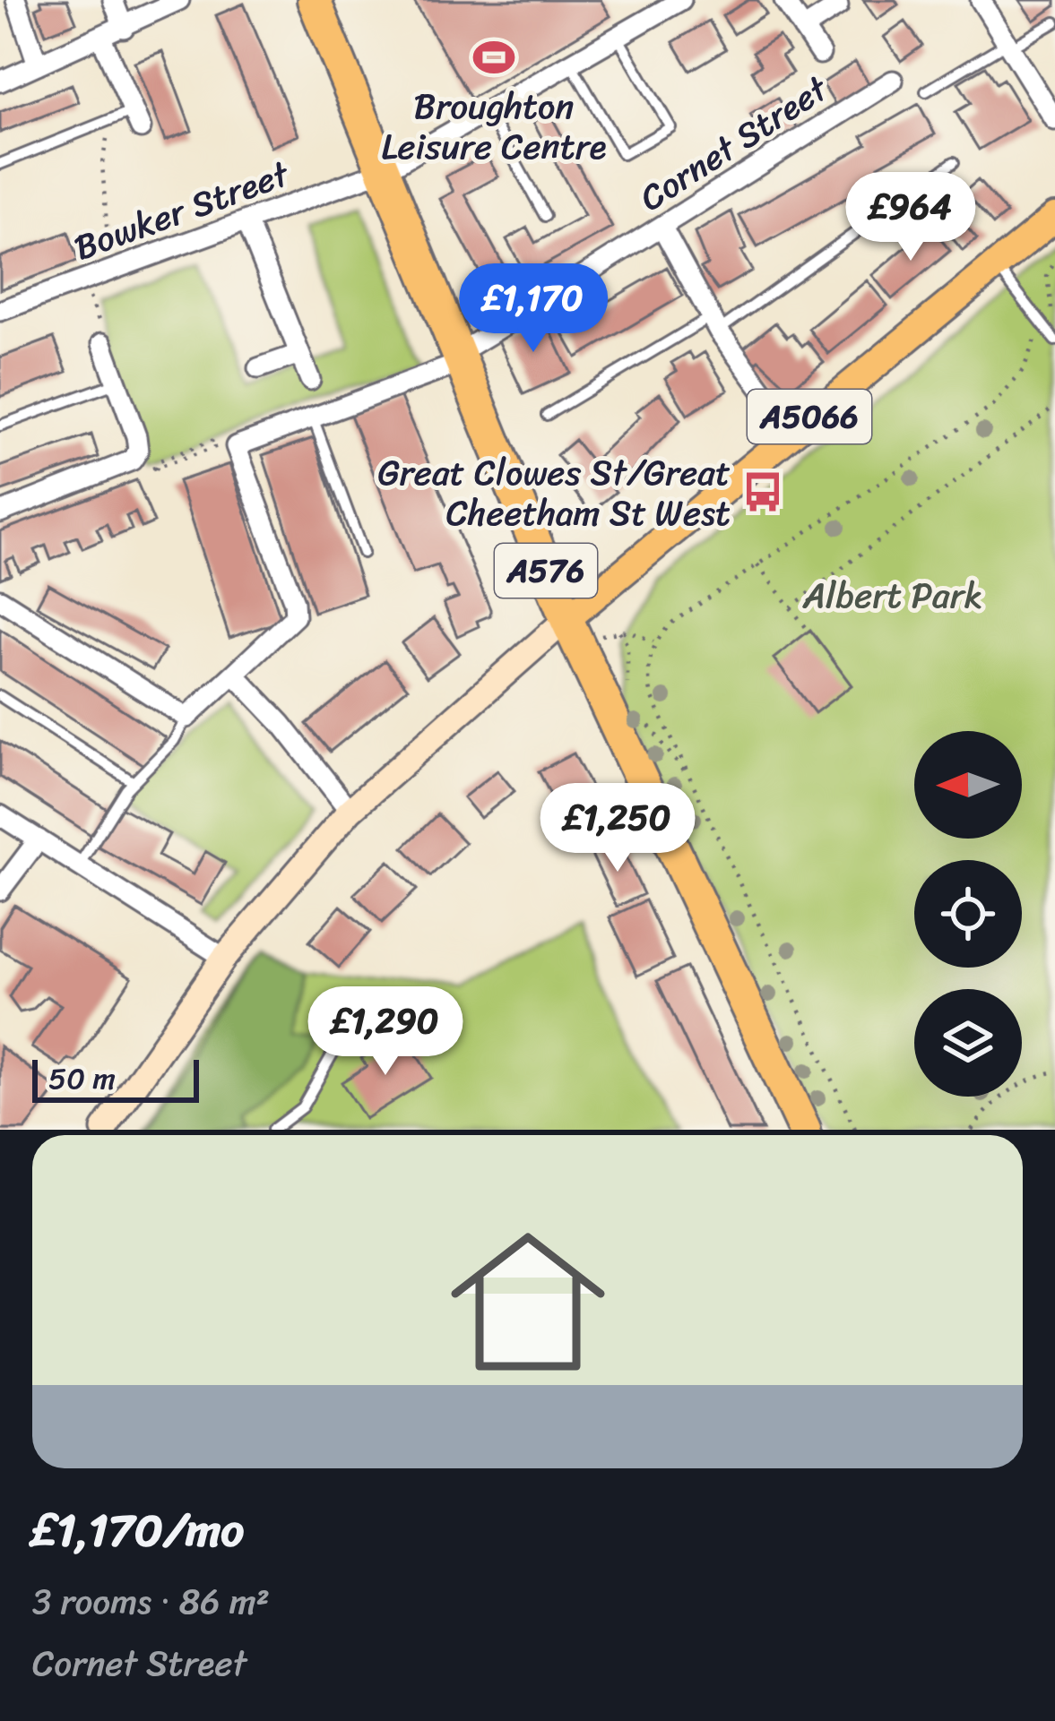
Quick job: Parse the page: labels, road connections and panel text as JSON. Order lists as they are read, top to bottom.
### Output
{
  "streets": {
    "highway": ["A576"],
    "main road": ["A5066"],
    "street": ["Cornet Street", "Bowker Street"]
  },
  "crossings": [
    ["Bowker Street", "A576"],
    ["A5066", "A576"]
  ],
  "parks": ["Albert Park"],
  "places": {
    "sports": ["Broughton Leisure Centre"],
    "bus stop": ["Great Clowes St/Great Cheetham St West"]
  },
  "scale_bar": "50 m",
  "north": "left",
  "page": {
    "price": [
      "£964",
      "£1,170",
      "£1,250",
      "£1,290"
    ],
    "scale": "50 m",
    "list": [
      {
        "name": "£1,170/mo",
        "note": "3 rooms · 86 m² · Cornet Street"
      }
    ]
  }
}
